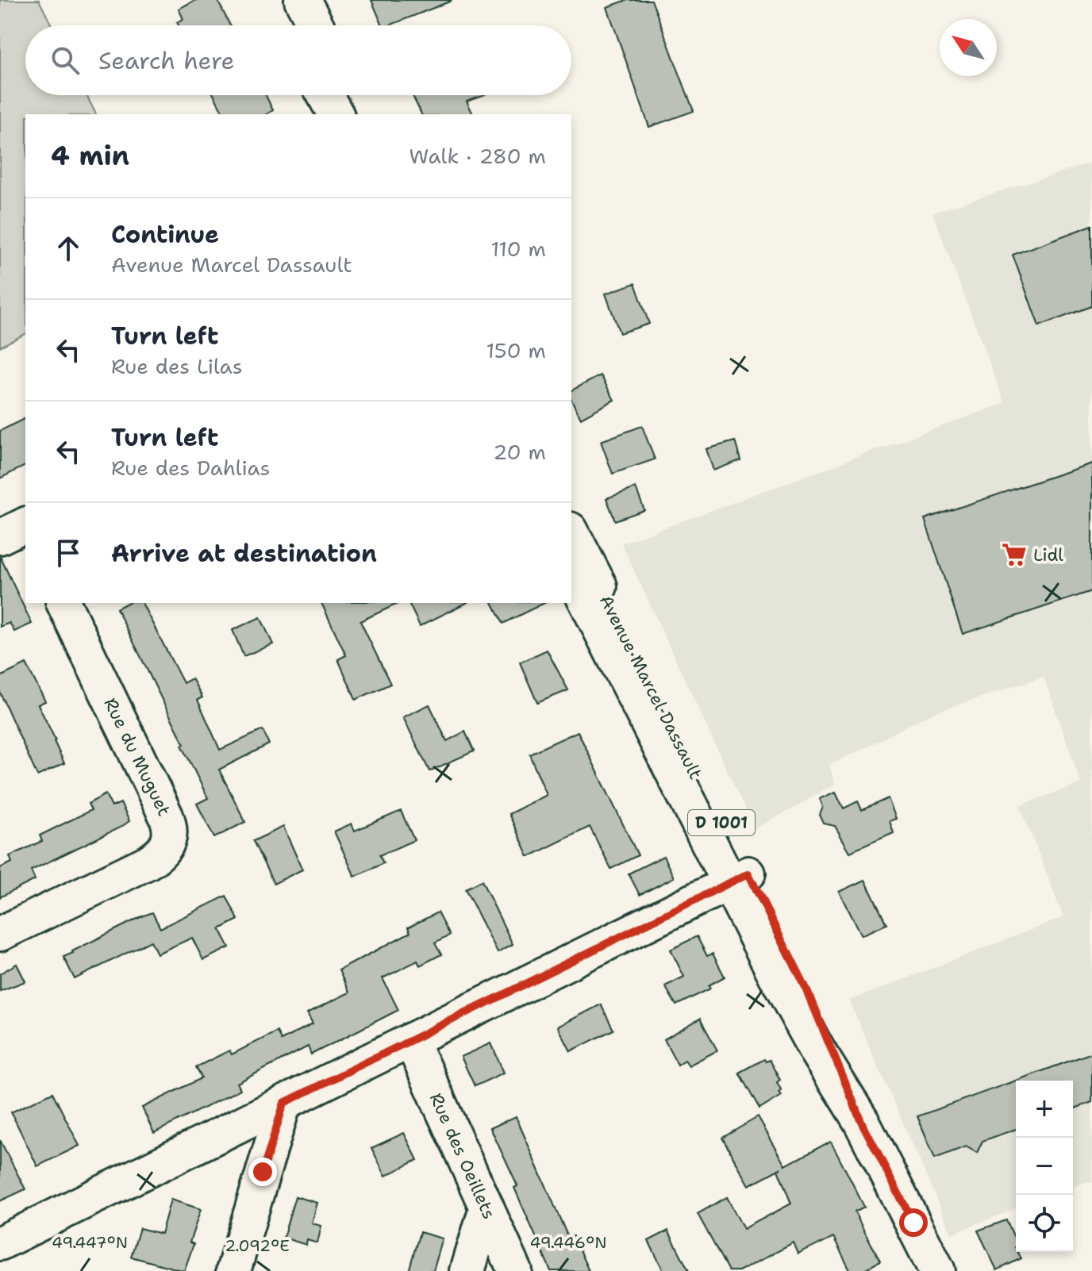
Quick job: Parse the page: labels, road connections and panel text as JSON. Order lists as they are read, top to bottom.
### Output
{
  "streets": {
    "main road": ["Avenue Marcel Dassault", "D 1001"],
    "street": ["Rue du Muguet", "Rue des Oeillets"]
  },
  "places": {
    "supermarket": ["Lidl"]
  },
  "north": "top left",
  "page": {
    "search": "Search here",
    "heading": ["4 min", "Walk · 280 m"],
    "list": [
      ["Continue", "Avenue Marcel Dassault", "110 m"],
      ["Turn left", "Rue des Lilas", "150 m"],
      ["Turn left", "Rue des Dahlias", "20 m"],
      "Arrive at destination"
    ],
    "map_buttons": ["+", "−"]
  },
  "coordinates": ["49.447°N", "49.446°N", "2.092°E"]
}
